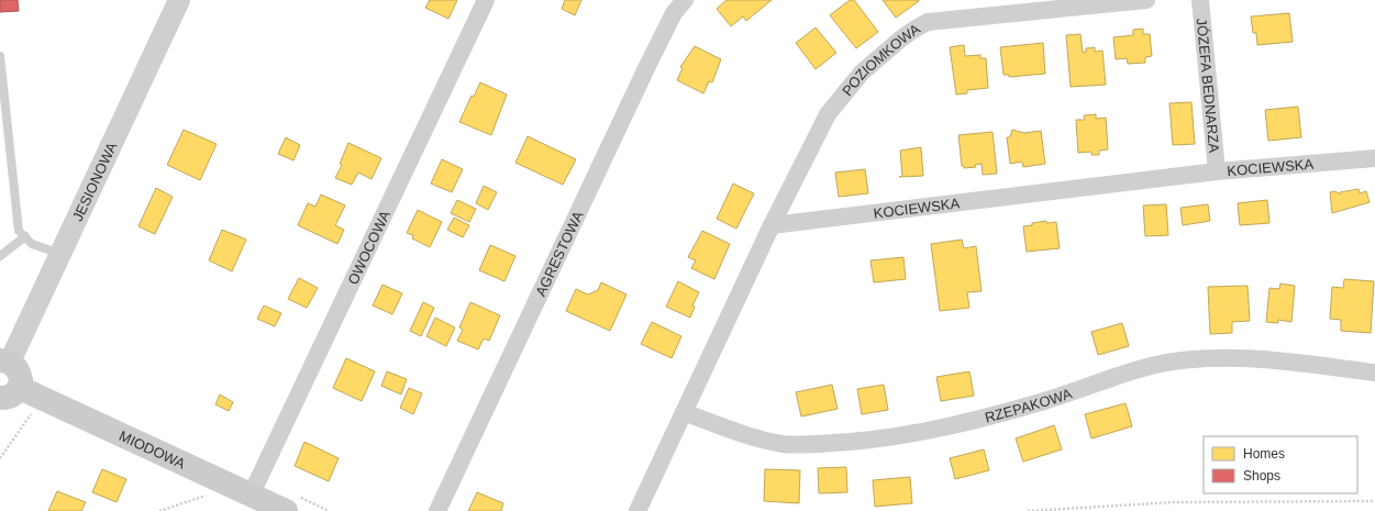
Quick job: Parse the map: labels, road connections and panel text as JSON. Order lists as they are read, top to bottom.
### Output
{
  "streets": {
    "main road": ["MIODOWA"],
    "street": [
      "POZIOMKOWA",
      "JÓZEFA BEDNARZA",
      "KOCIEWSKA",
      "JESIONOWA",
      "OWOCOWA",
      "AGRESTOWA",
      "RZEPAKOWA"
    ]
  },
  "crossings": [
    ["POZIOMKOWA", "KOCIEWSKA"],
    ["JÓZEFA BEDNARZA", "KOCIEWSKA"],
    ["OWOCOWA", "MIODOWA"]
  ],
  "legend": ["Homes", "Shops"]
}
